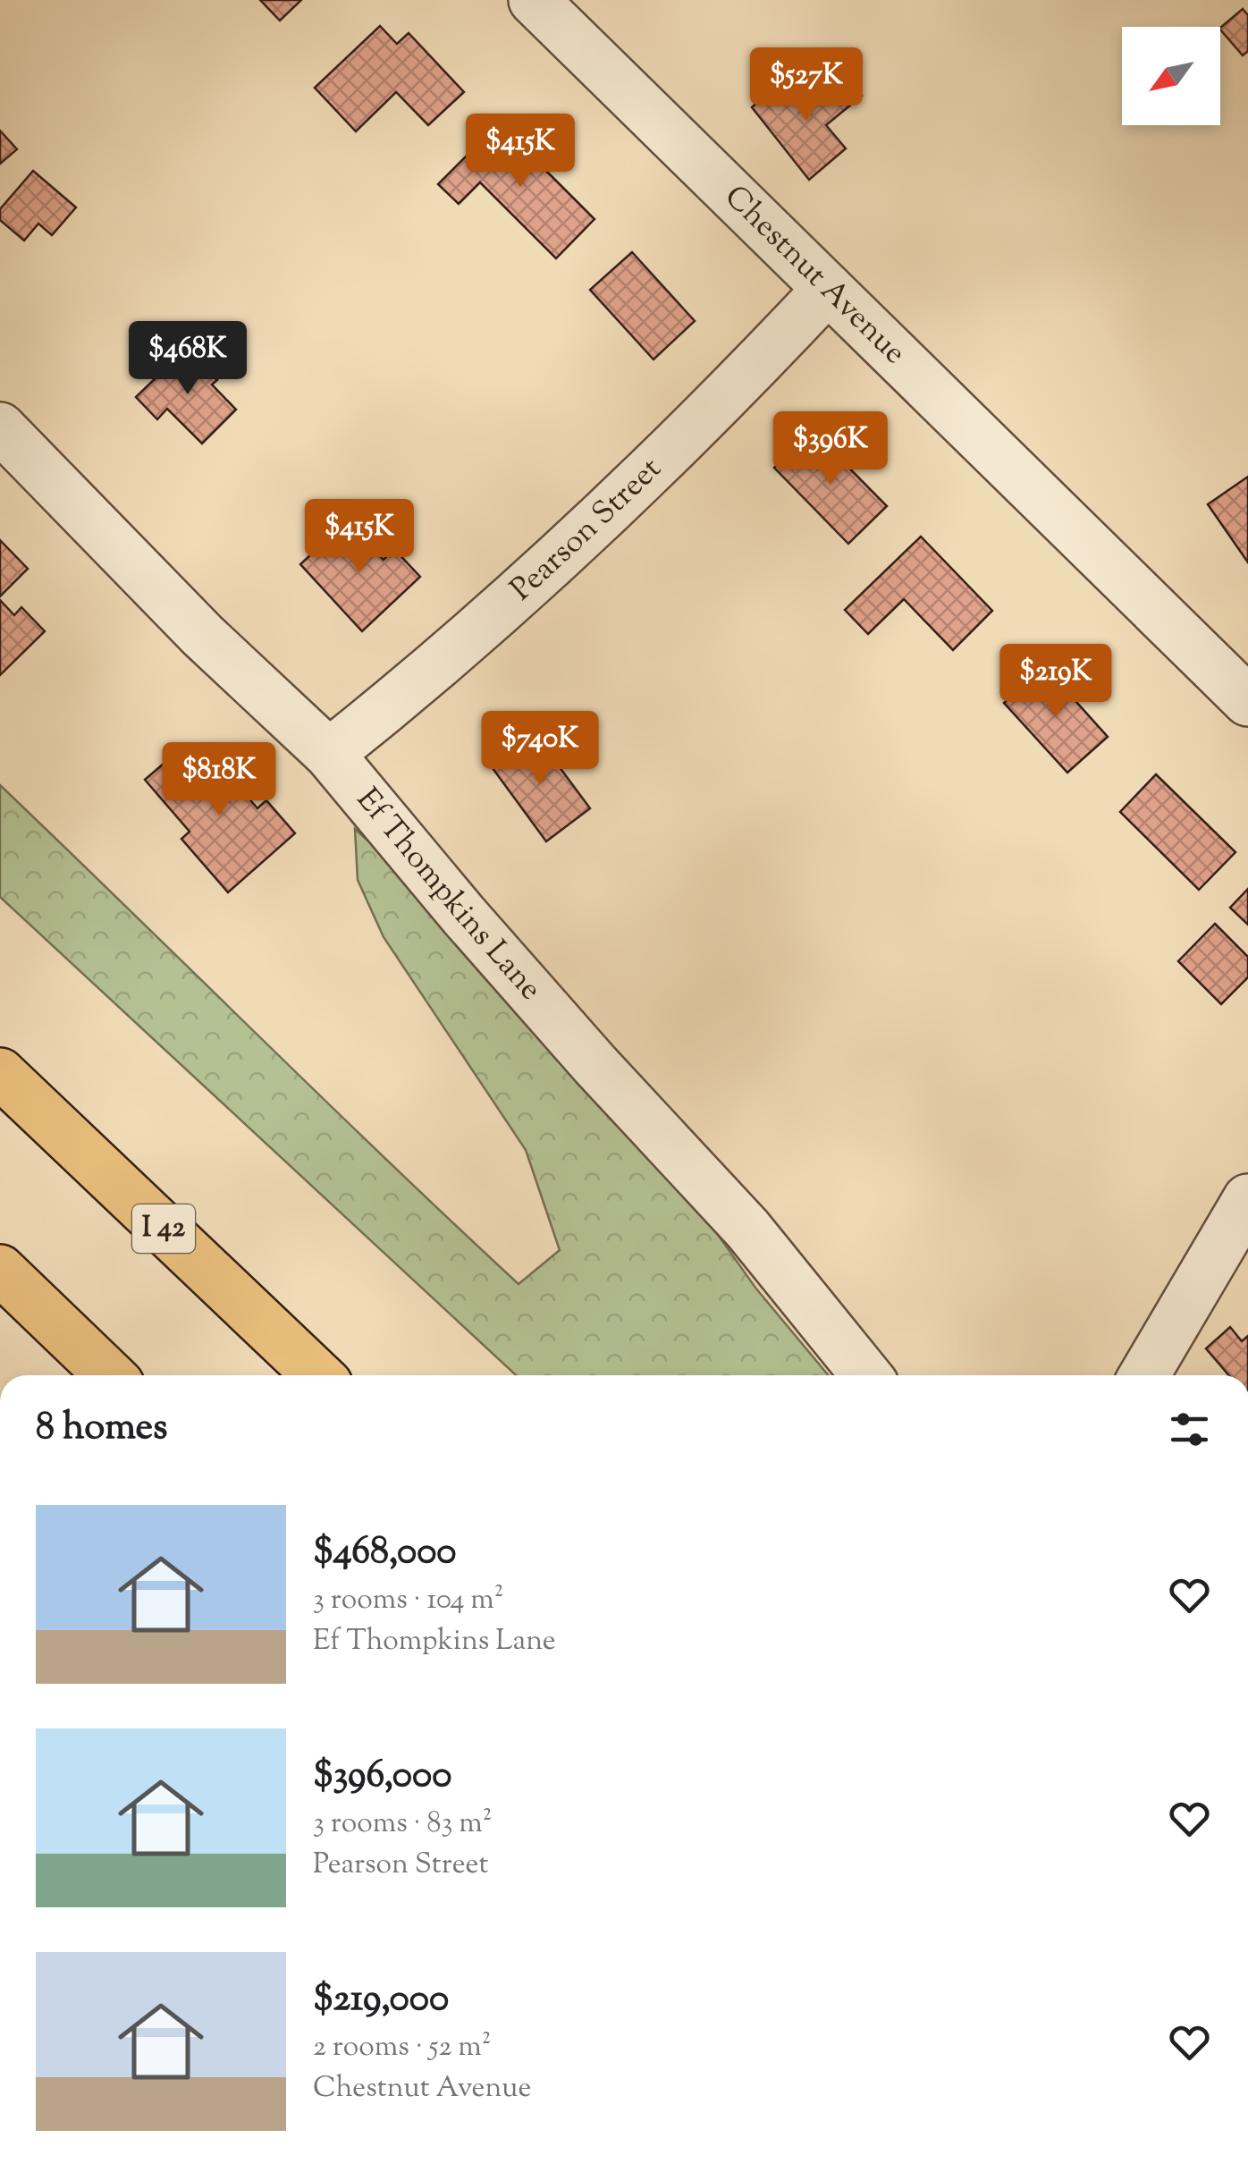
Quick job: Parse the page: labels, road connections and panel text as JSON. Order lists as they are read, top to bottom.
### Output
{
  "streets": {
    "highway": ["I 42"],
    "street": ["Chestnut Avenue", "Pearson Street", "Ef Thompkins Lane"]
  },
  "crossings": [
    ["Chestnut Avenue", "Pearson Street"],
    ["Pearson Street", "Ef Thompkins Lane"]
  ],
  "north": "bottom left",
  "page": {
    "price": [
      "$527K",
      "$415K",
      "$468K",
      "$396K",
      "$415K",
      "$219K",
      "$740K",
      "$818K"
    ],
    "heading": "8 homes",
    "list": [
      {
        "name": "$468,000",
        "note": "3 rooms · 104 m² · Ef Thompkins Lane"
      },
      {
        "name": "$396,000",
        "note": "3 rooms · 83 m² · Pearson Street"
      },
      {
        "name": "$219,000",
        "note": "2 rooms · 52 m² · Chestnut Avenue"
      }
    ]
  }
}
